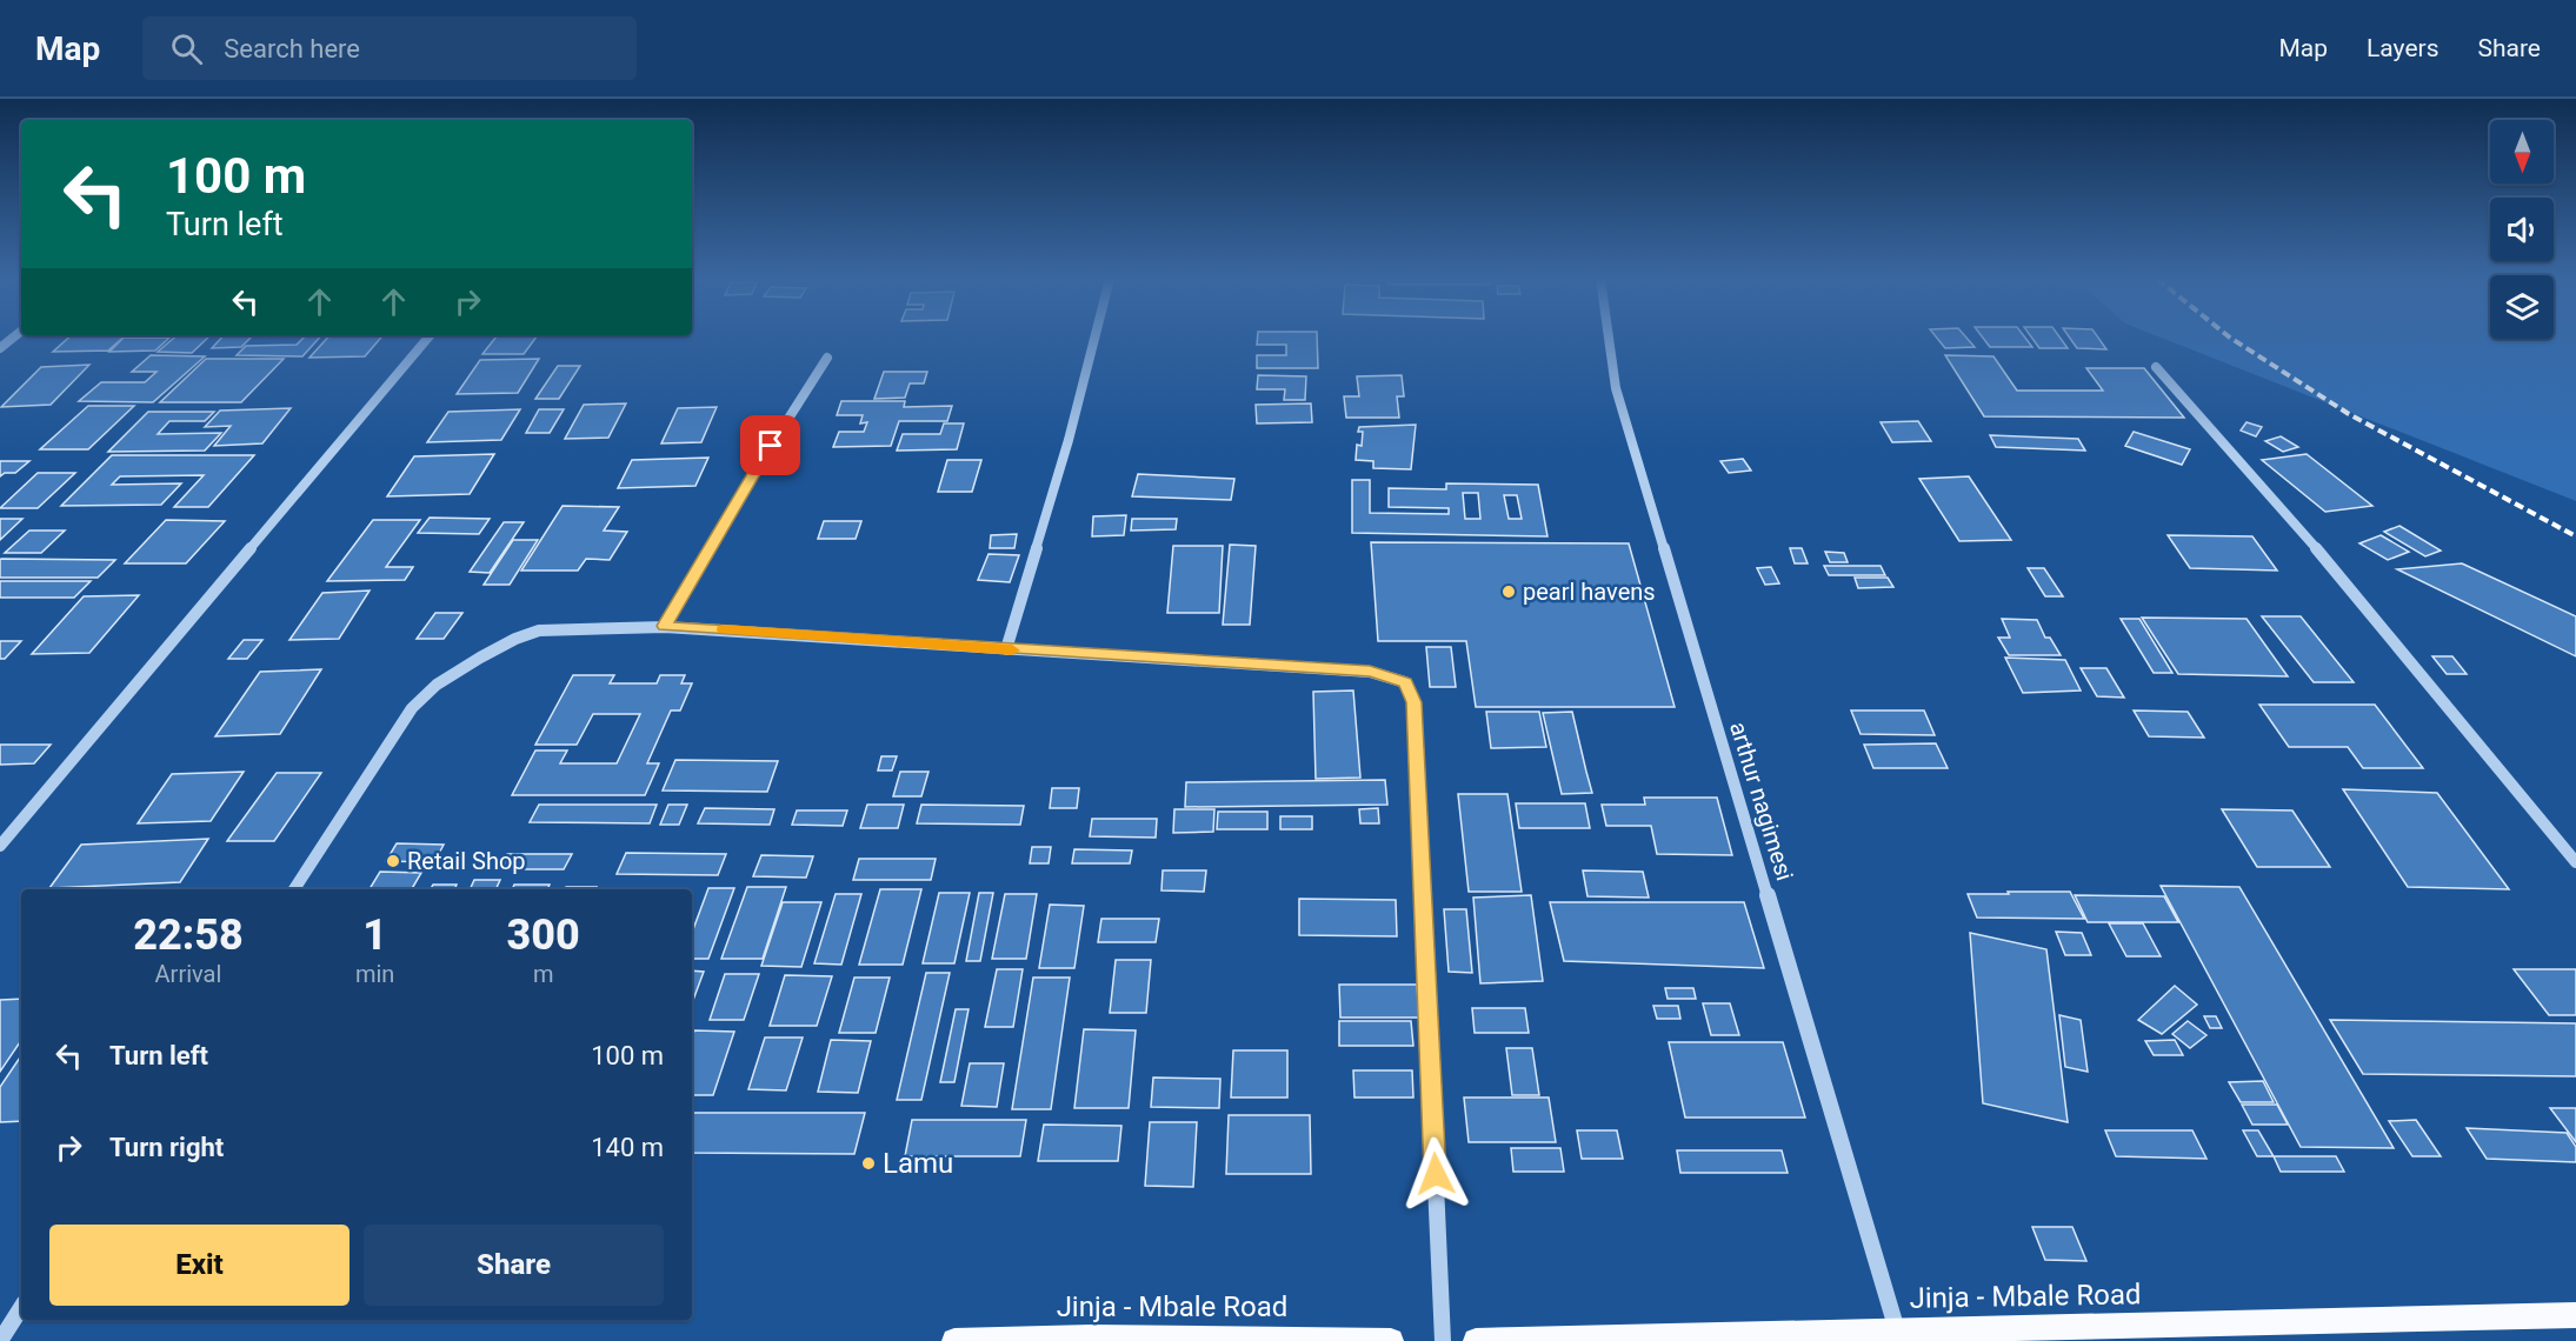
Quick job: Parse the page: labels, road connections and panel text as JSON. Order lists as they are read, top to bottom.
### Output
{
  "streets": {
    "main road": ["Jinja - Mbale Road"],
    "street": ["arthur nagimesi"]
  },
  "crossings": [
    ["arthur nagimesi", "Jinja - Mbale Road"]
  ],
  "places": ["pearl havens", "Retail Shop", "Lamu"],
  "north": "bottom",
  "page": {
    "header": "Map",
    "search": "Search here",
    "nav": ["Map", "Layers", "Share"],
    "turn": ["100 m", "Turn left"],
    "eta": [
      "22:58",
      "Arrival",
      "1",
      "min",
      "300",
      "m"
    ],
    "list": [
      {
        "name": "Turn left",
        "value": "100 m"
      },
      {
        "name": "Turn right",
        "value": "140 m"
      }
    ],
    "buttons": ["Exit", "Share"]
  }
}
